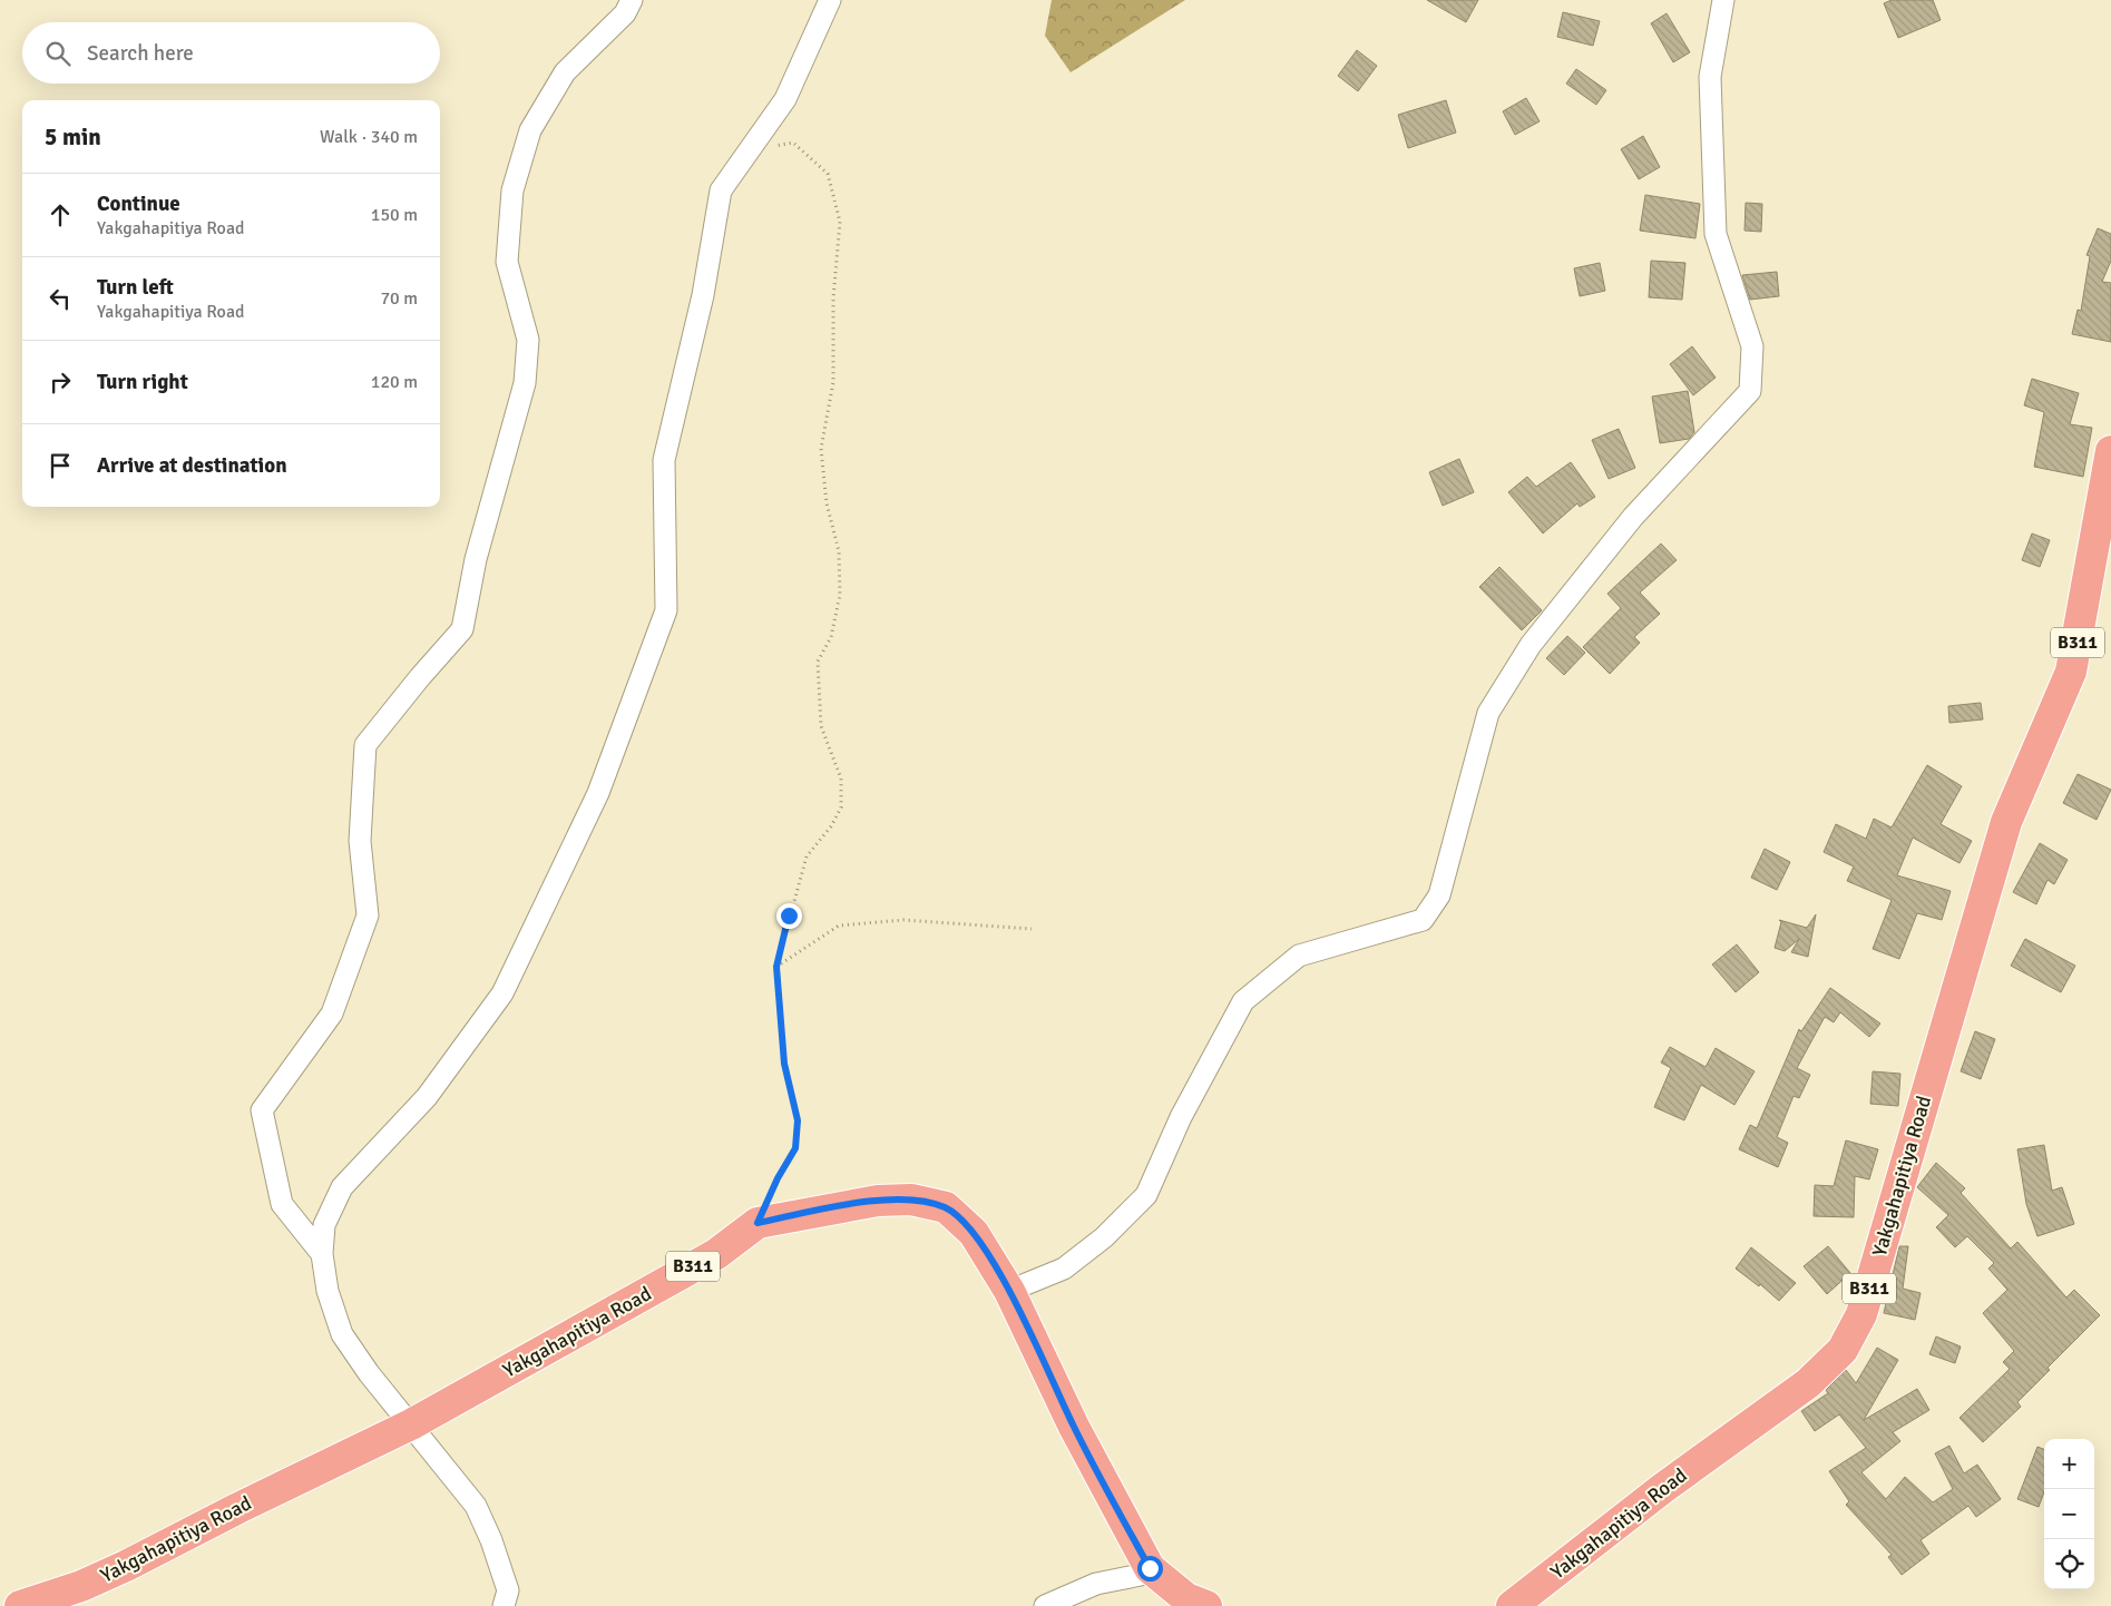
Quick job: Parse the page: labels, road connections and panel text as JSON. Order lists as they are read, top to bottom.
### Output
{
  "streets": {
    "main road": ["B311", "Yakgahapitiya Road"]
  },
  "page": {
    "search": "Search here",
    "heading": ["5 min", "Walk · 340 m"],
    "list": [
      ["Continue", "Yakgahapitiya Road", "150 m"],
      ["Turn left", "Yakgahapitiya Road", "70 m"],
      ["Turn right", "120 m"],
      "Arrive at destination"
    ],
    "map_buttons": ["+", "−"]
  }
}
